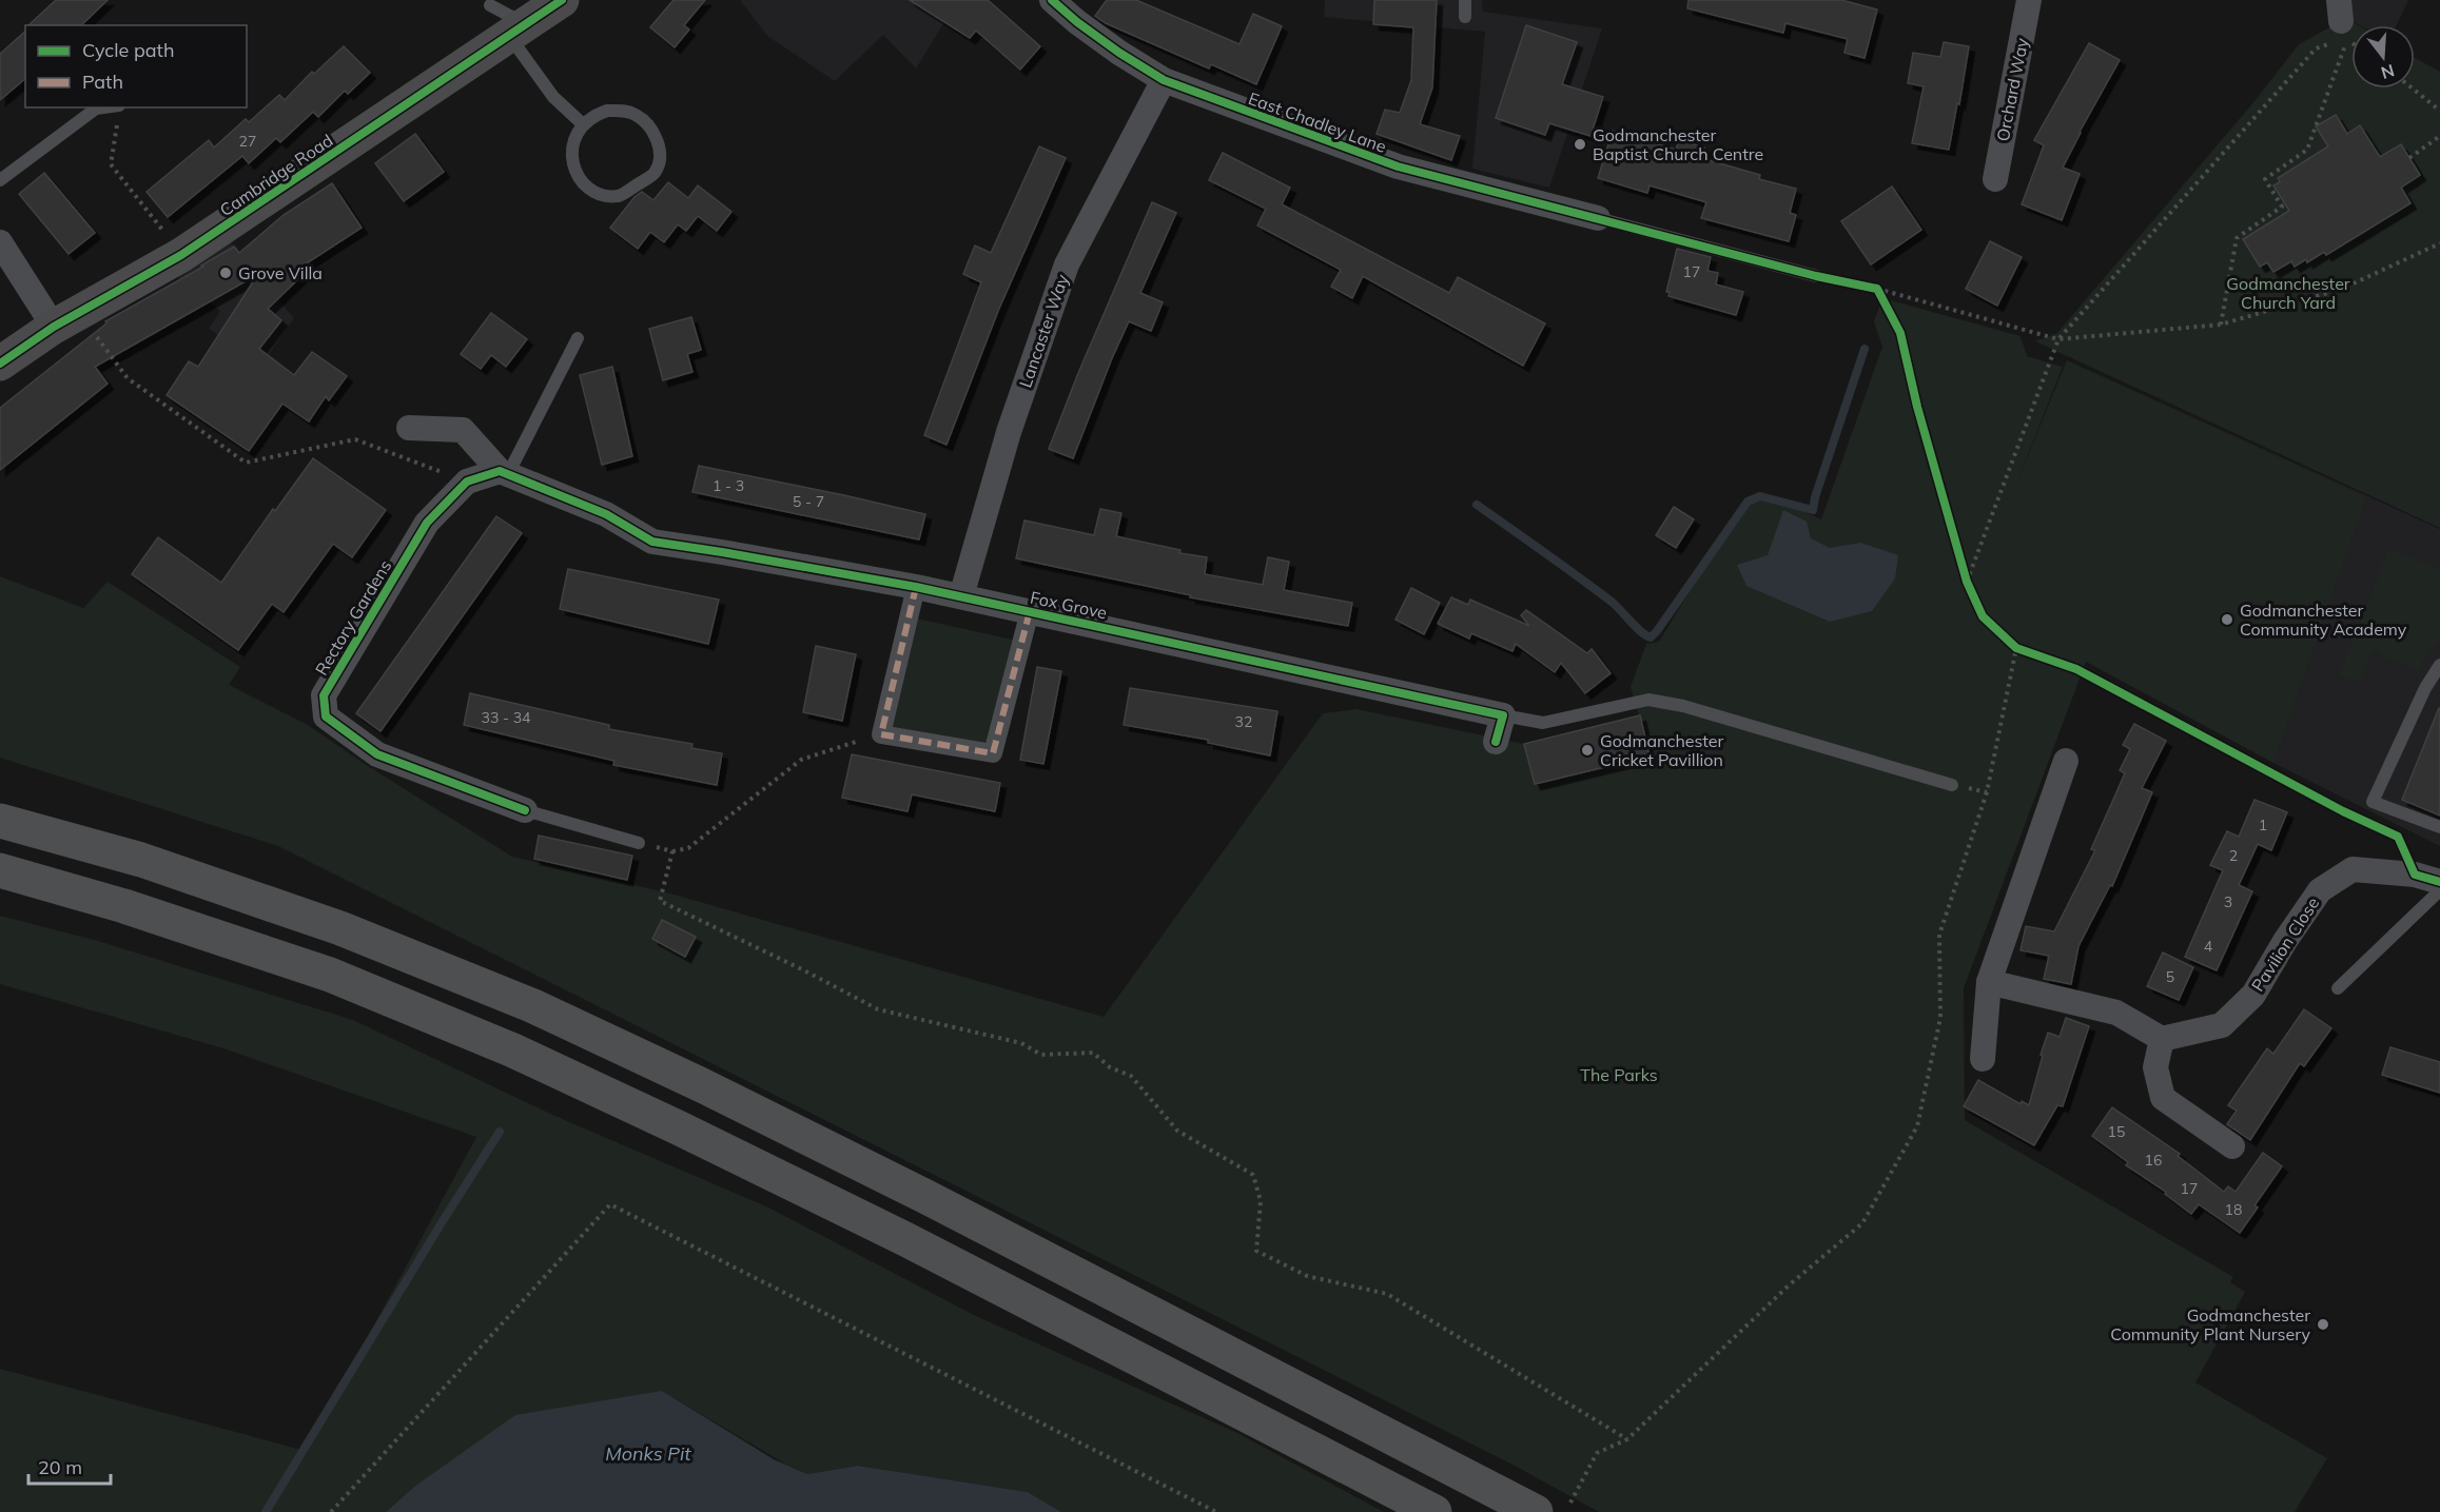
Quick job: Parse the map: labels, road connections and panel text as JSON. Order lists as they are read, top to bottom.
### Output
{
  "streets": {
    "main road": ["Cambridge Road"],
    "street": [
      "Orchard Way",
      "East Chadley Lane",
      "Lancaster Way",
      "Fox Grove",
      "Rectory Gardens",
      "Pavilion Close"
    ]
  },
  "crossings": [
    ["East Chadley Lane", "Lancaster Way"],
    ["Lancaster Way", "Fox Grove"],
    ["Fox Grove", "Rectory Gardens"]
  ],
  "water": ["Monks Pit"],
  "parks": ["Godmanchester Church Yard", "The Parks"],
  "places": [
    "Godmanchester Baptist Church Centre",
    "Grove Villa",
    "Godmanchester Community Academy",
    "Godmanchester Cricket Pavillion",
    "Godmanchester Community Plant Nursery"
  ],
  "house_numbers": [
    "27",
    "17",
    "1 - 3",
    "5 - 7",
    "33 - 34",
    "32",
    "1",
    "2",
    "3",
    "4",
    "5",
    "15",
    "16",
    "17",
    "18"
  ],
  "legend": ["Cycle path", "Path"],
  "scale_bar": "20 m",
  "north": "bottom"
}
